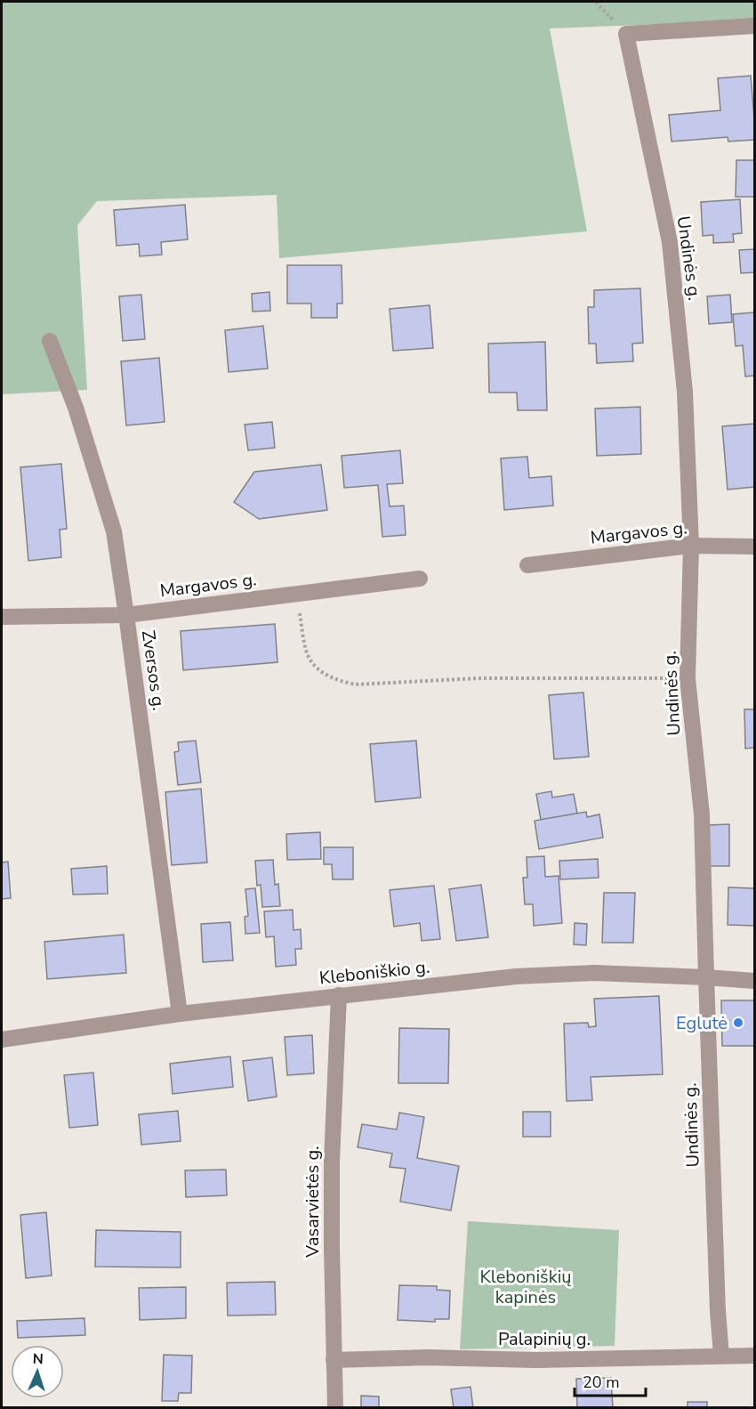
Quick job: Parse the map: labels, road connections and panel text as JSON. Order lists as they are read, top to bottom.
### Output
{
  "streets": {
    "street": [
      "Undinės g.",
      "Margavos g.",
      "Zversos g.",
      "Kleboniškio g.",
      "Vasarvietės g.",
      "Palapinių g."
    ]
  },
  "crossings": [
    ["Undinės g.", "Margavos g."],
    ["Undinės g.", "Kleboniškio g."],
    ["Undinės g.", "Palapinių g."],
    ["Margavos g.", "Zversos g."],
    ["Zversos g.", "Kleboniškio g."],
    ["Kleboniškio g.", "Vasarvietės g."],
    ["Vasarvietės g.", "Palapinių g."]
  ],
  "parks": ["Kleboniškių kapinės"],
  "places": ["Eglutė"],
  "scale_bar": "20 m",
  "north": "top"
}
